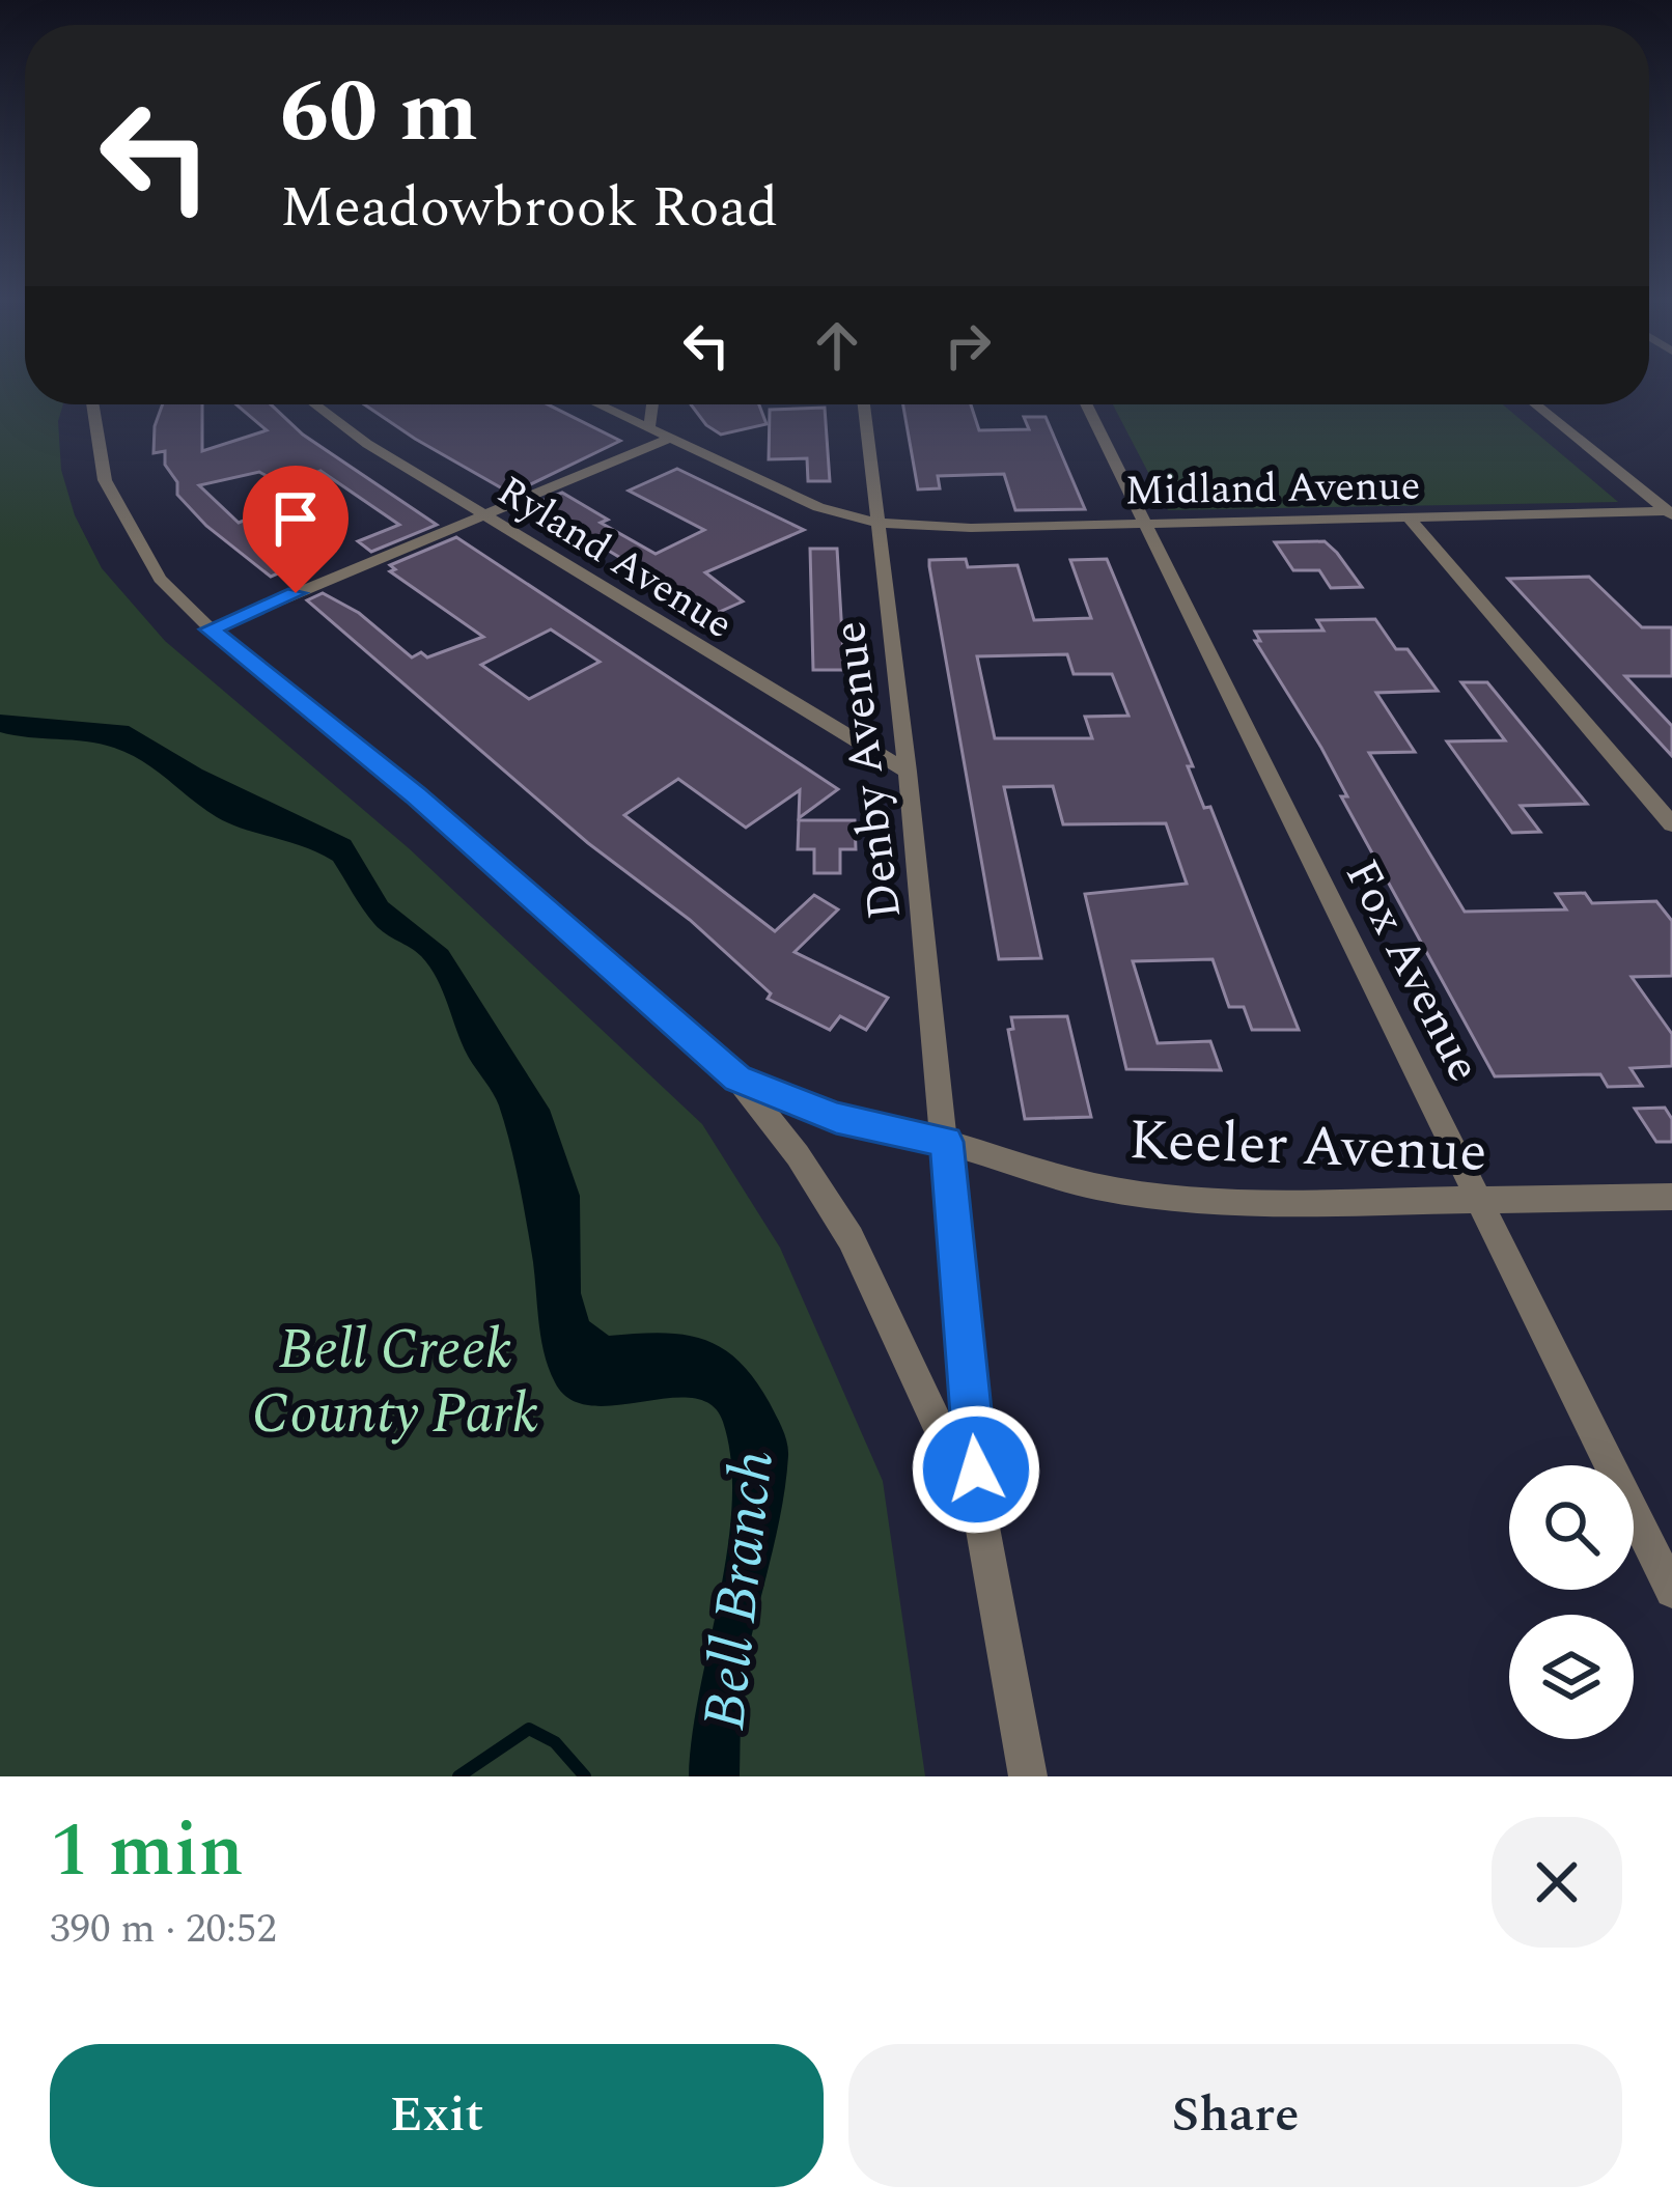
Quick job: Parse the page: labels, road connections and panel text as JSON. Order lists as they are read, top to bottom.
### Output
{
  "streets": {
    "street": [
      "Midland Avenue",
      "Ryland Avenue",
      "Denby Avenue",
      "Fox Avenue",
      "Keeler Avenue"
    ]
  },
  "crossings": [
    ["Midland Avenue", "Denby Avenue"],
    ["Midland Avenue", "Fox Avenue"],
    ["Ryland Avenue", "Denby Avenue"],
    ["Denby Avenue", "Keeler Avenue"],
    ["Fox Avenue", "Keeler Avenue"]
  ],
  "water": ["Bell Branch"],
  "parks": ["Bell Creek County Park"],
  "page": {
    "turn": ["60 m", "Meadowbrook Road"],
    "heading": ["1 min", "390 m · 20:52"],
    "buttons": ["Exit", "Share"]
  }
}
